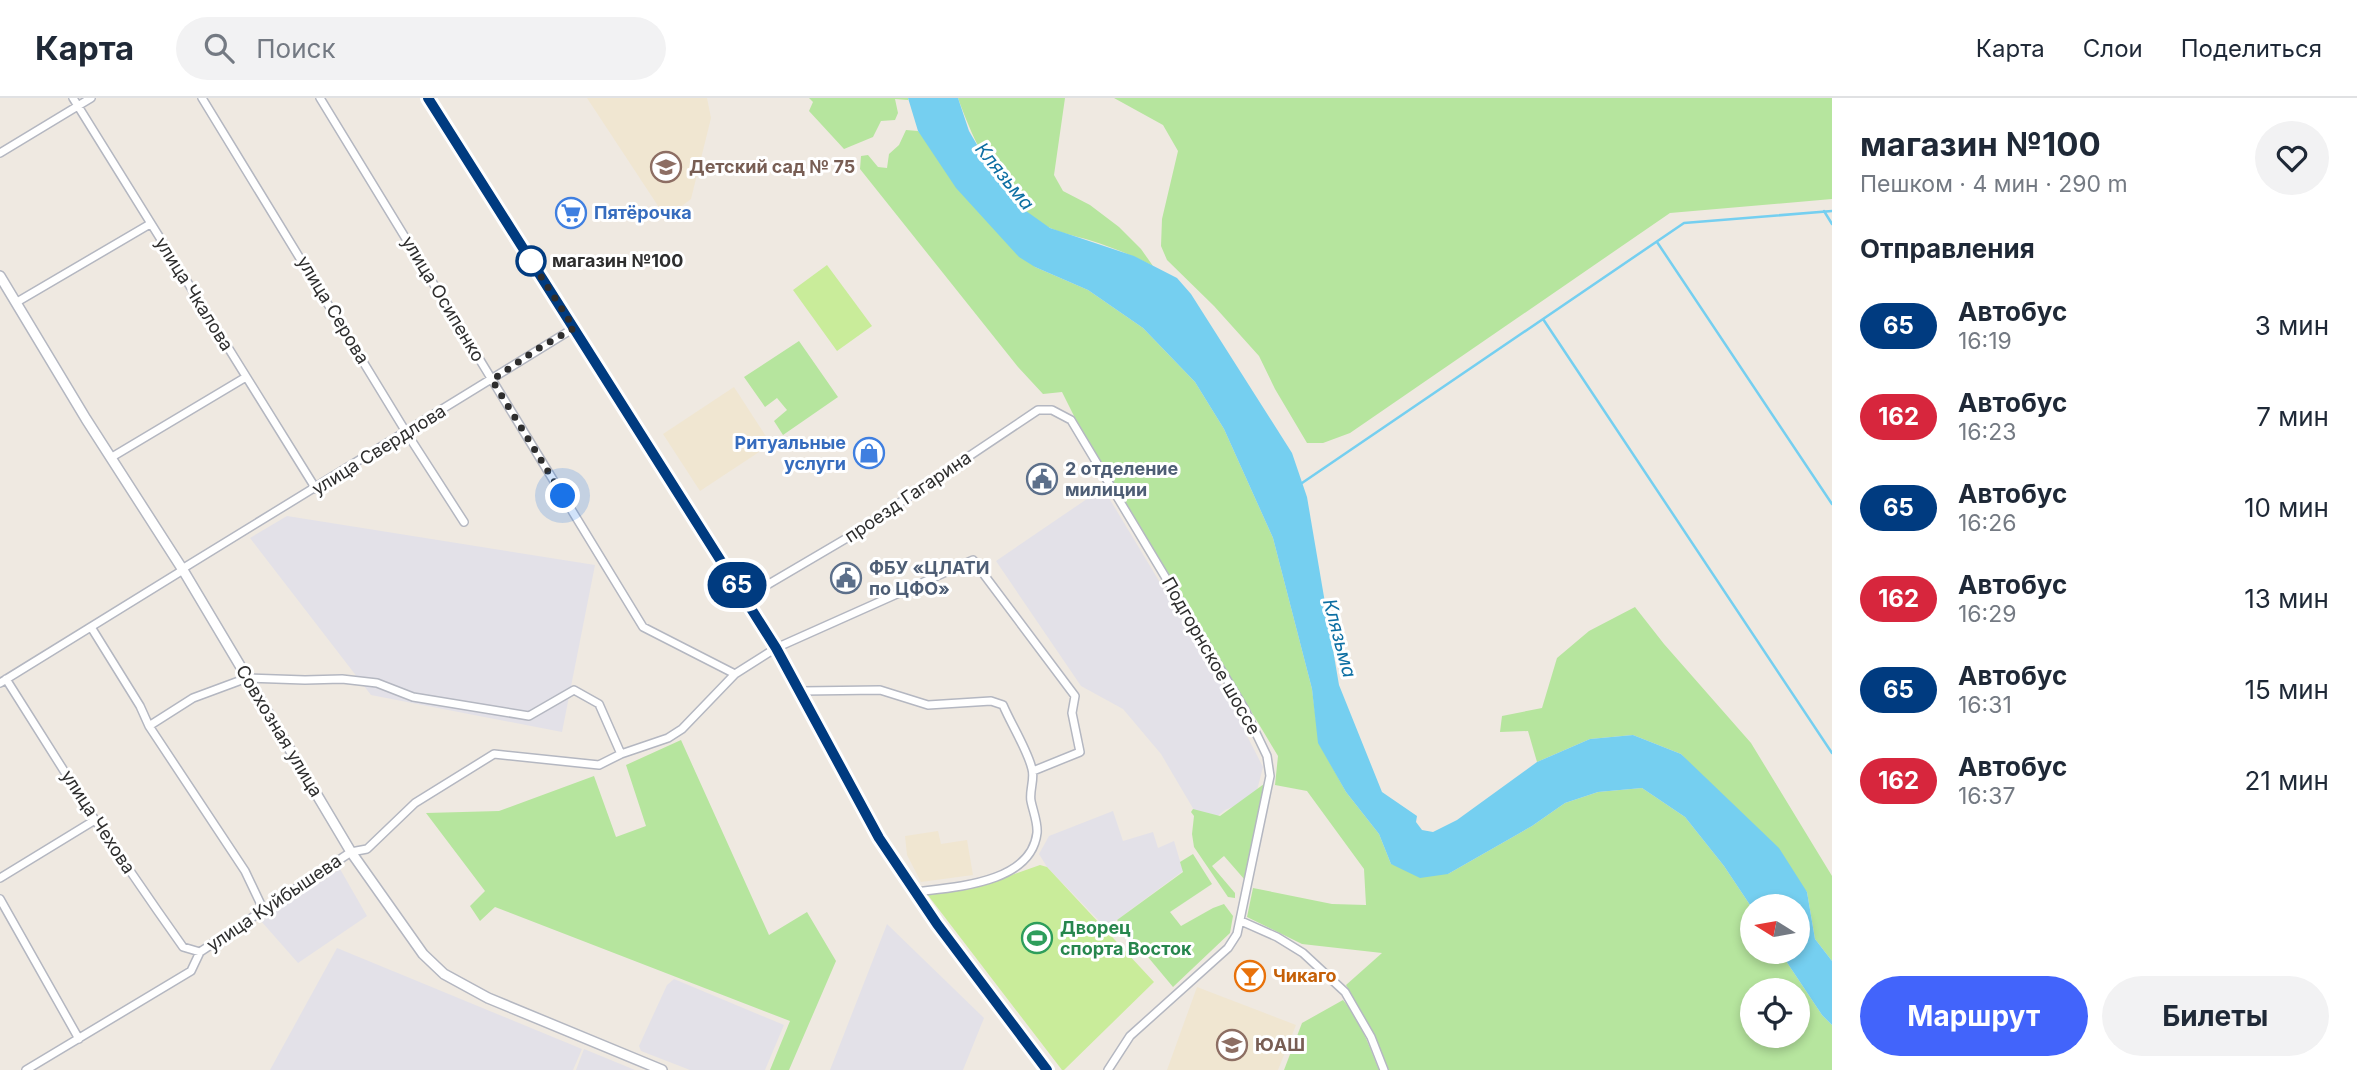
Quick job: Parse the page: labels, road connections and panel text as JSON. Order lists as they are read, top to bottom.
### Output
{
  "streets": {
    "street": [
      "улица Чкалова",
      "улица Осипенко",
      "улица Серова",
      "улица Свердлова",
      "проезд Гагарина",
      "Подгорнское шоссе",
      "Совхозная улица",
      "улица Чехова",
      "улица Куйбышева"
    ]
  },
  "crossings": [
    ["улица Чкалова", "улица Свердлова"],
    ["улица Осипенко", "улица Свердлова"],
    ["улица Осипенко", "улица Куйбышева"],
    ["улица Серова", "улица Свердлова"],
    ["улица Свердлова", "Совхозная улица"],
    ["улица Свердлова", "улица Чехова"],
    ["проезд Гагарина", "Подгорнское шоссе"],
    ["Совхозная улица", "улица Куйбышева"],
    ["улица Чехова", "улица Куйбышева"]
  ],
  "water": ["Клязьма"],
  "places": {
    "school or university": ["Детский сад № 75", "ЮАШ"],
    "supermarket": ["Пятёрочка"],
    "other": ["магазин №100"],
    "shop": ["Ритуальные услуги"],
    "public building": ["2 отделение милиции", "ФБУ «ЦЛАТИ по ЦФО»"],
    "sports": ["Дворец спорта Восток"],
    "bar": ["Чикаго"]
  },
  "lines": ["bus line 65"],
  "north": "left",
  "page": {
    "header": "Карта",
    "search": "Поиск",
    "nav": ["Карта", "Слои", "Поделиться"],
    "on_map": "65",
    "heading": [
      ["магазин №100", "Пешком · 4 мин · 290 m"],
      "Отправления"
    ],
    "list": [
      {
        "mark": "65",
        "name": "Автобус",
        "note": "16:19",
        "value": "3 мин"
      },
      {
        "mark": "162",
        "name": "Автобус",
        "note": "16:23",
        "value": "7 мин"
      },
      {
        "mark": "65",
        "name": "Автобус",
        "note": "16:26",
        "value": "10 мин"
      },
      {
        "mark": "162",
        "name": "Автобус",
        "note": "16:29",
        "value": "13 мин"
      },
      {
        "mark": "65",
        "name": "Автобус",
        "note": "16:31",
        "value": "15 мин"
      },
      {
        "mark": "162",
        "name": "Автобус",
        "note": "16:37",
        "value": "21 мин"
      }
    ],
    "buttons": ["Маршрут", "Билеты"]
  }
}
